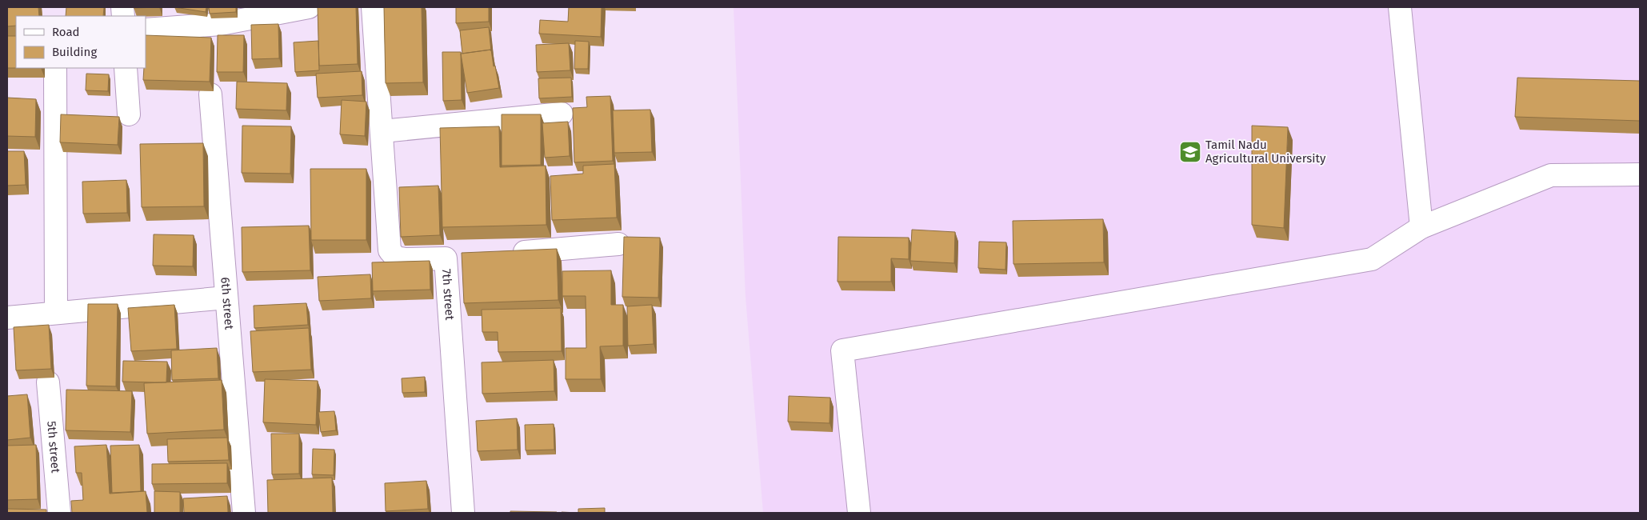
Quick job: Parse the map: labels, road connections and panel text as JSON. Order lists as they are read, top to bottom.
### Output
{
  "streets": {
    "street": ["7th street", "6th street", "5th street"]
  },
  "places": {
    "school or university": ["Tamil Nadu Agricultural University"]
  },
  "legend": ["Road", "Building"]
}
